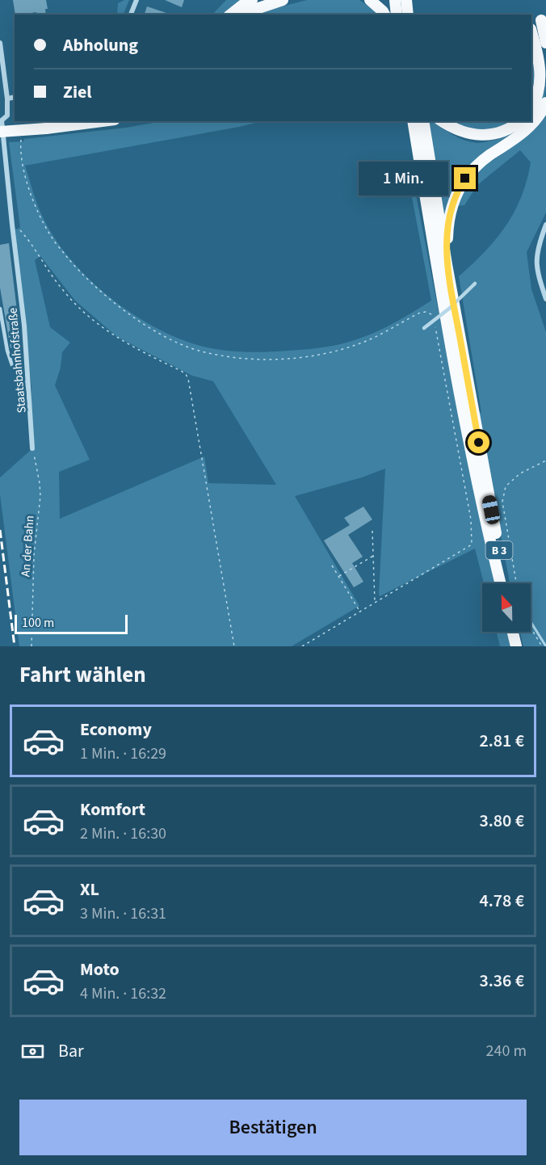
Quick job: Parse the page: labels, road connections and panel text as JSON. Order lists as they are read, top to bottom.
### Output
{
  "streets": {
    "main road": ["B 3"],
    "street": ["Staatsbahnhofstraße"],
    "path": ["An der Bahn"]
  },
  "crossings": [
    ["Staatsbahnhofstraße", "An der Bahn"]
  ],
  "scale_bar": "100 m",
  "north": "top",
  "page": {
    "banner": ["Abholung", "Ziel"],
    "bubble": "1 Min.",
    "scale": "100 m",
    "heading": "Fahrt wählen",
    "list": [
      {
        "name": "Economy",
        "note": "1 Min. · 16:29",
        "value": "2.81 €"
      },
      {
        "name": "Komfort",
        "note": "2 Min. · 16:30",
        "value": "3.80 €"
      },
      {
        "name": "XL",
        "note": "3 Min. · 16:31",
        "value": "4.78 €"
      },
      {
        "name": "Moto",
        "note": "4 Min. · 16:32",
        "value": "3.36 €"
      }
    ],
    "pay": ["Bar", "240 m"],
    "buttons": "Bestätigen"
  }
}
